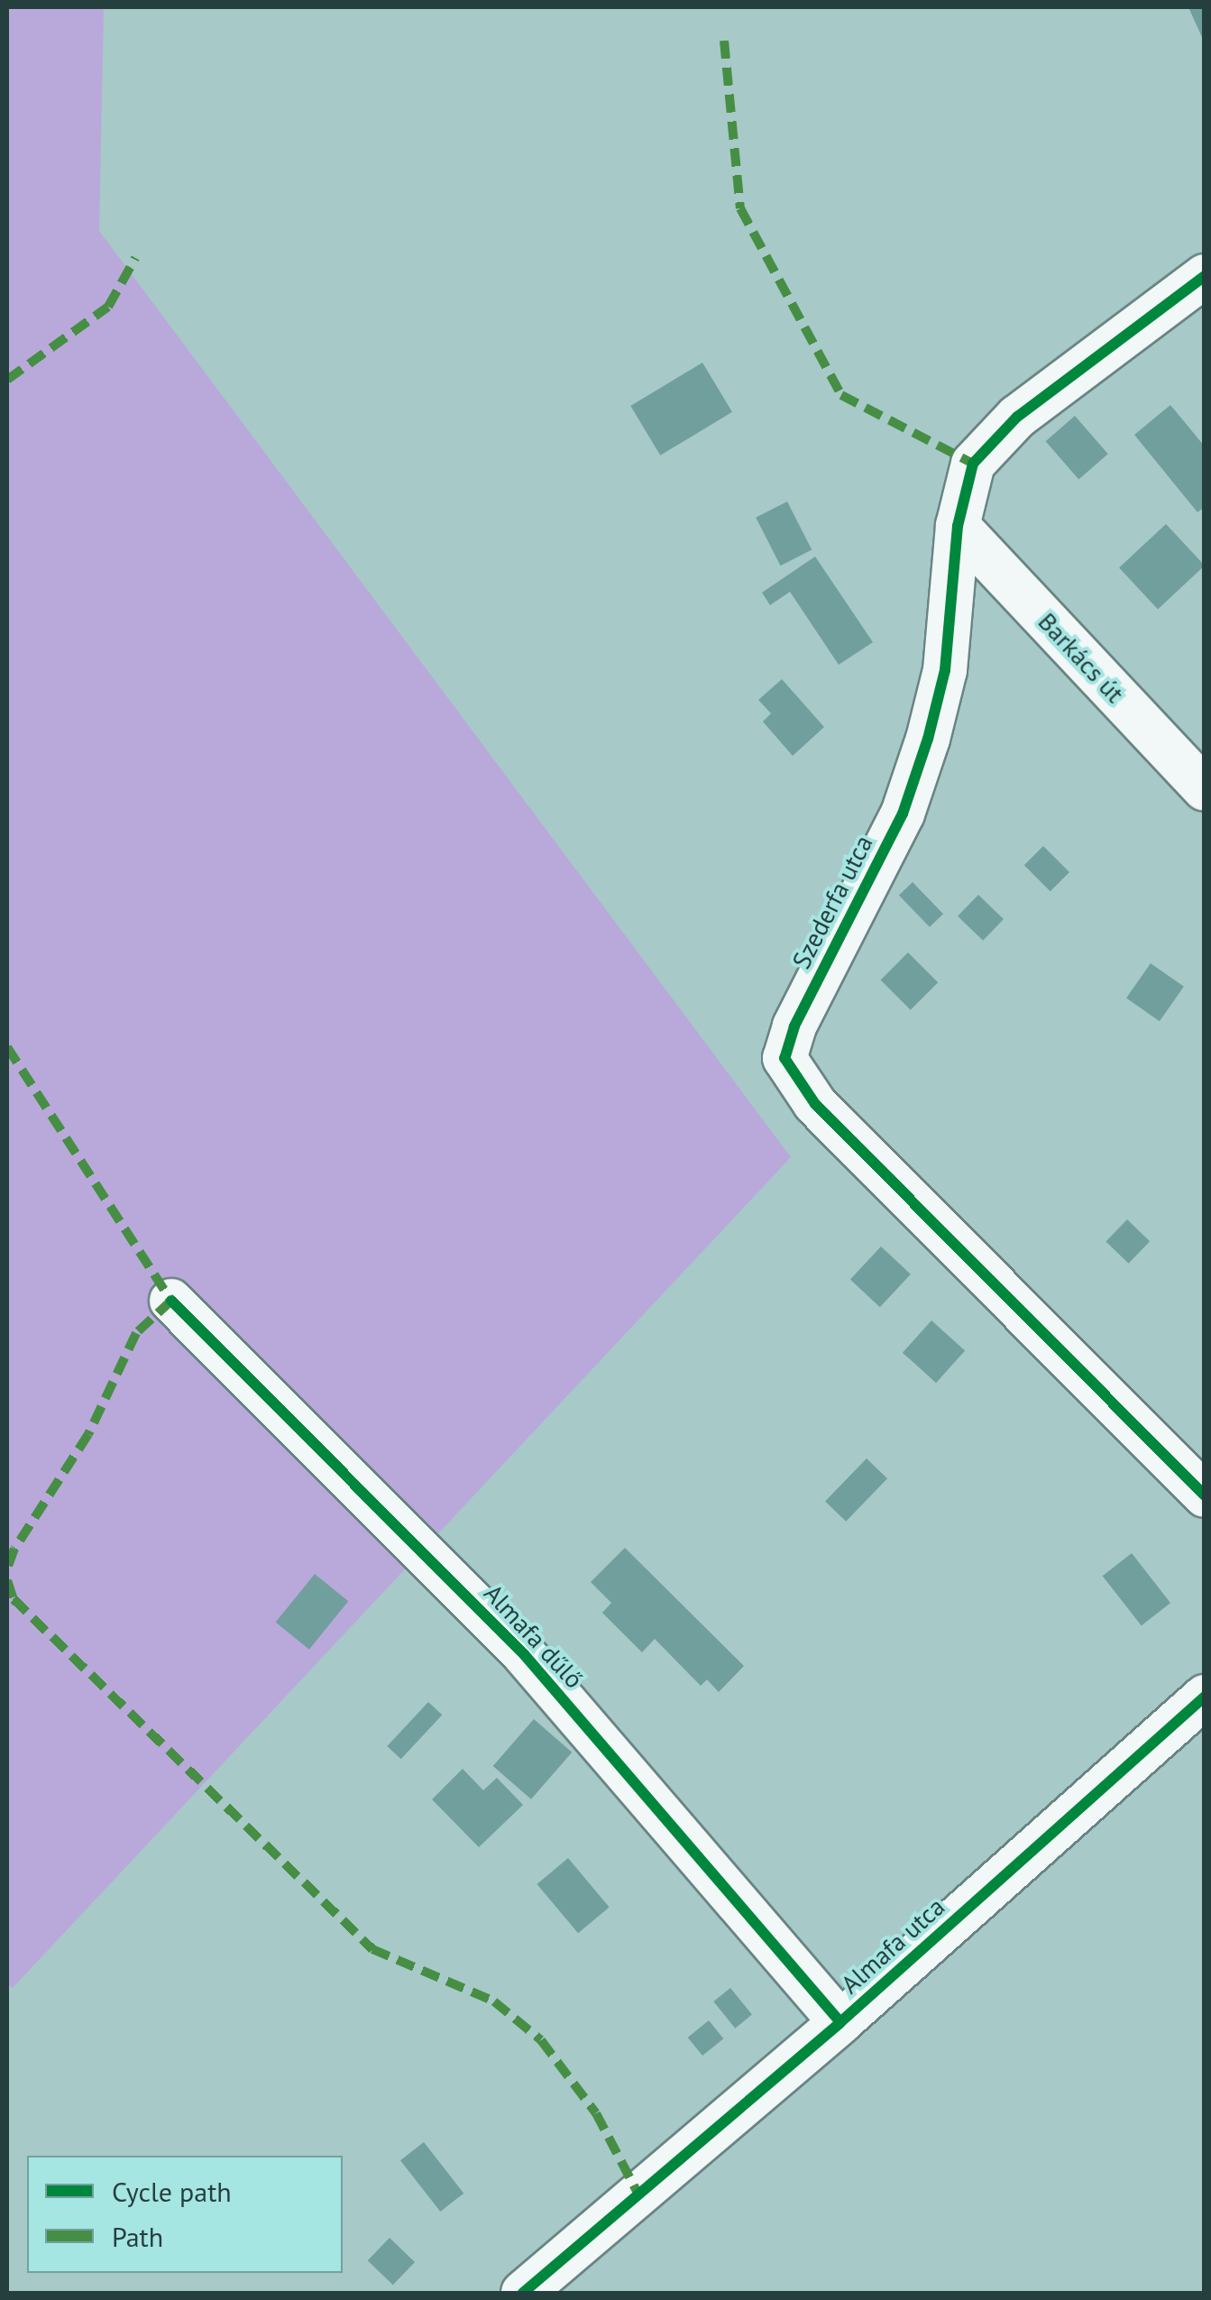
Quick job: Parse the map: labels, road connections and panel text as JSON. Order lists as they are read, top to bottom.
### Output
{
  "streets": {
    "street": [
      "Barkács út",
      "Szederfa utca",
      "Almafa dűlő",
      "Almafa utca"
    ]
  },
  "crossings": [
    ["Barkács út", "Szederfa utca"],
    ["Almafa dűlő", "Almafa utca"]
  ],
  "legend": ["Cycle path", "Path"]
}
